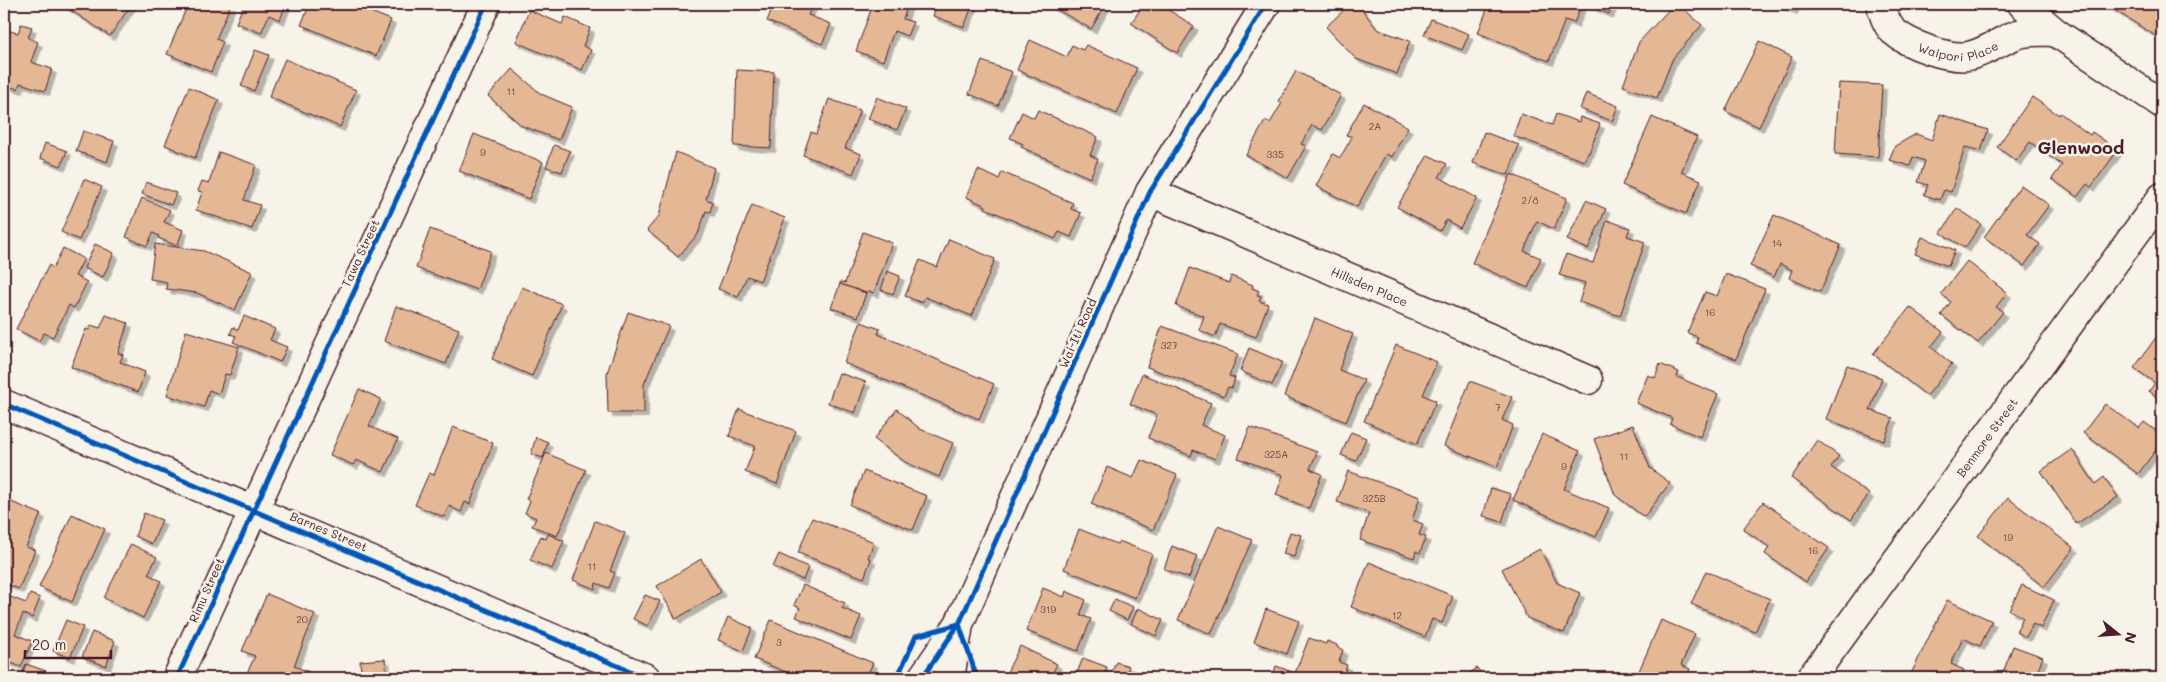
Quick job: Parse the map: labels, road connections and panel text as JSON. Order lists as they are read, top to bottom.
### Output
{
  "streets": {
    "street": [
      "Waipori Place",
      "Tawa Street",
      "Hillsden Place",
      "Wai-Iti Road",
      "Benmore Street",
      "Barnes Street",
      "Rimu Street"
    ]
  },
  "crossings": [
    ["Tawa Street", "Barnes Street"],
    ["Tawa Street", "Rimu Street"],
    ["Hillsden Place", "Wai-Iti Road"],
    ["Barnes Street", "Rimu Street"]
  ],
  "districts": ["Glenwood"],
  "house_numbers": [
    "11",
    "2A",
    "9",
    "335",
    "2/8",
    "14",
    "16",
    "327",
    "7",
    "325A",
    "11",
    "9",
    "325B",
    "19",
    "16",
    "11",
    "319",
    "12",
    "20",
    "3"
  ],
  "scale_bar": "20 m",
  "north": "right"
}
